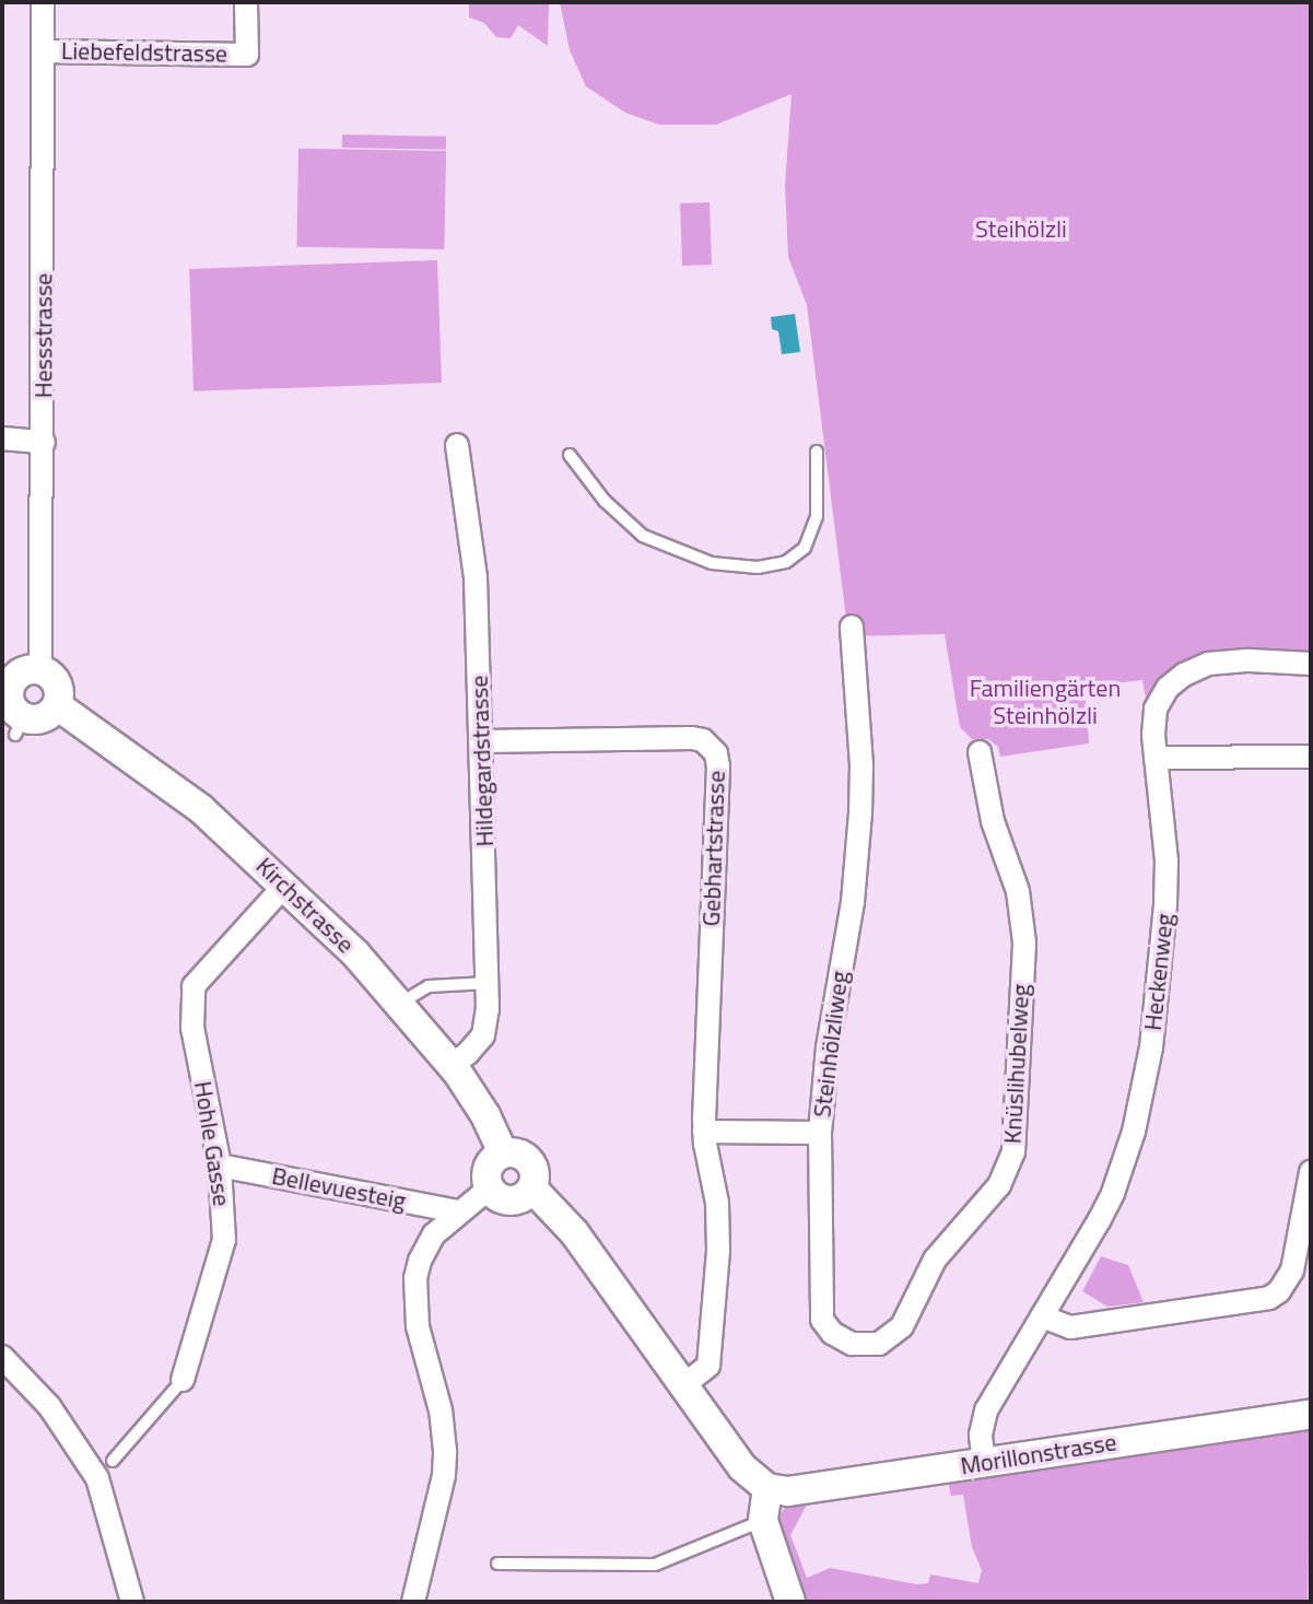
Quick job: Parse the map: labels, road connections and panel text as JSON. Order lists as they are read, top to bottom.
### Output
{
  "streets": {
    "street": [
      "Liebefeldstrasse",
      "Hessstrasse",
      "Hildegardstrasse",
      "Gebhartstrasse",
      "Kirchstrasse",
      "Heckenweg",
      "Steinhölzliweg",
      "Knüslihubelweg",
      "Hohle Gasse",
      "Bellevuesteig",
      "Morillonstrasse"
    ]
  },
  "crossings": [
    ["Liebefeldstrasse", "Hessstrasse"],
    ["Hessstrasse", "Kirchstrasse"],
    ["Hildegardstrasse", "Gebhartstrasse"],
    ["Hildegardstrasse", "Kirchstrasse"],
    ["Gebhartstrasse", "Steinhölzliweg"],
    ["Kirchstrasse", "Hohle Gasse"],
    ["Heckenweg", "Morillonstrasse"],
    ["Steinhölzliweg", "Knüslihubelweg"],
    ["Hohle Gasse", "Bellevuesteig"]
  ],
  "parks": ["Steihölzli", "Familiengärten Steinhölzli"]
}
